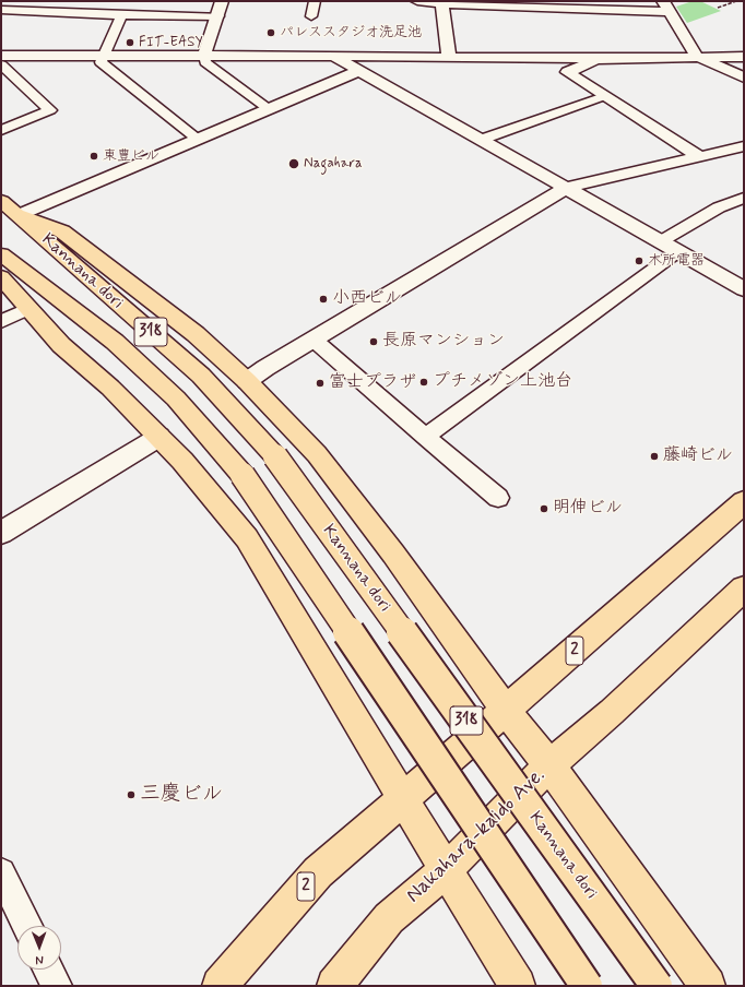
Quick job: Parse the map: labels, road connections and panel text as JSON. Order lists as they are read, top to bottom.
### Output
{
  "streets": {
    "main road": [
      "Kannana dori",
      "318",
      "2",
      "Nakahara-kaido Ave."
    ]
  },
  "places": [
    "パレススタジオ洗足池",
    "FIT-EASY",
    "東豊ビル",
    "Nagahara",
    "木所電器",
    "小西ビル",
    "長原マンション",
    "プチメゾン上池台",
    "富士プラザ",
    "藤崎ビル",
    "明伸ビル",
    "三慶ビル"
  ],
  "north": "bottom"
}
